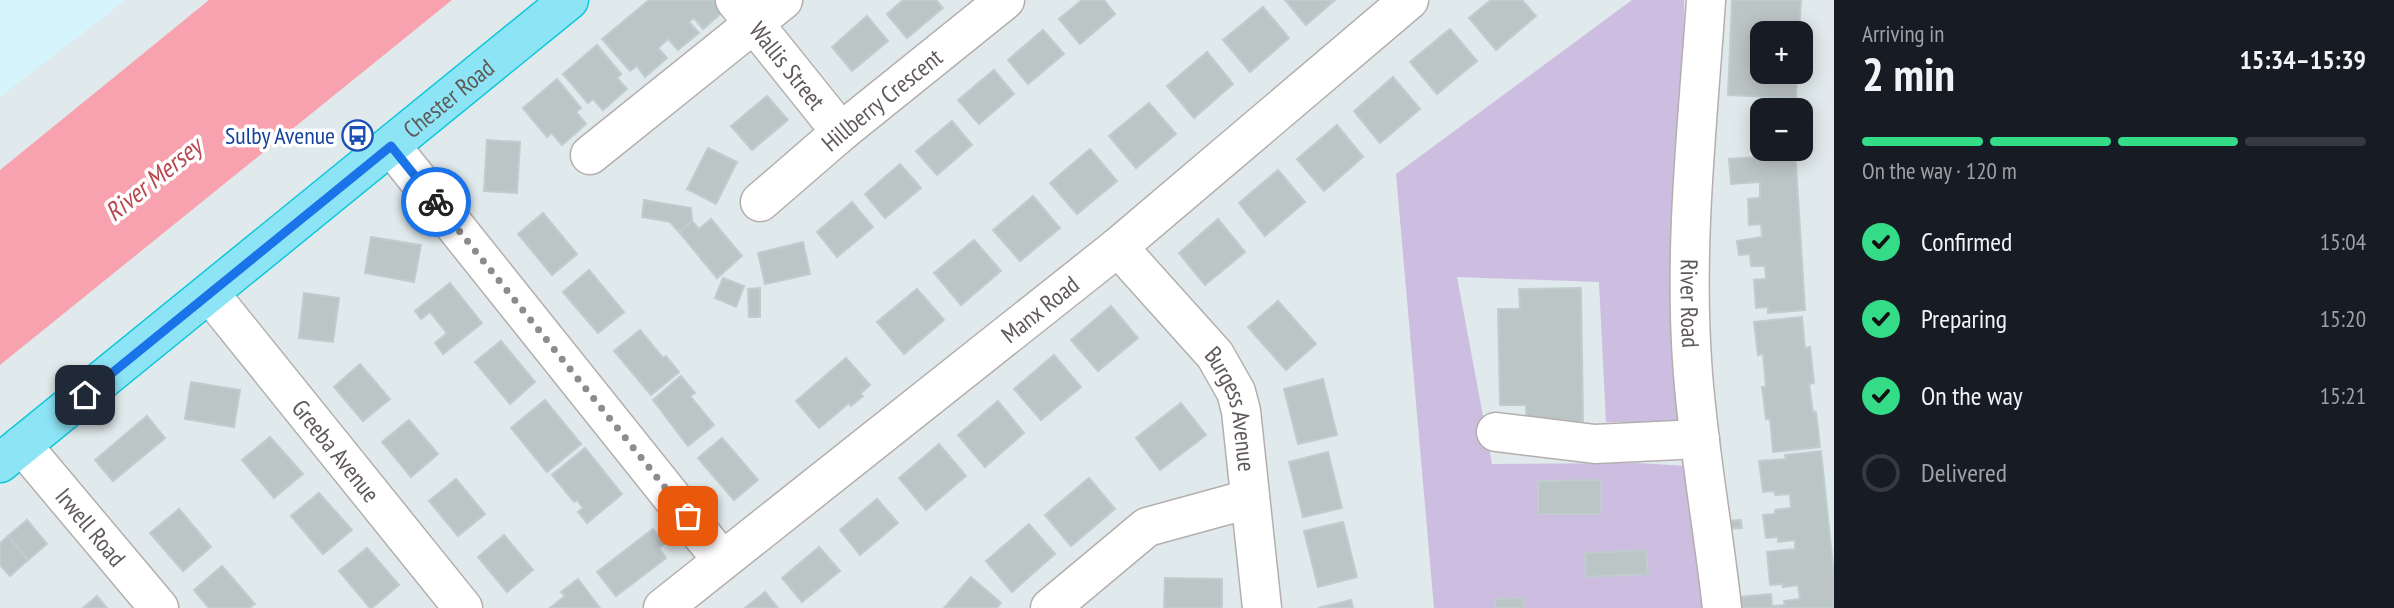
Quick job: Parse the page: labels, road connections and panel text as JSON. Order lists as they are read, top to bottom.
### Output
{
  "streets": {
    "highway": ["Chester Road"],
    "street": [
      "Wallis Street",
      "Hillberry Crescent",
      "River Road",
      "Manx Road",
      "Burgess Avenue",
      "Greeba Avenue",
      "Irwell Road"
    ]
  },
  "crossings": [
    ["Wallis Street", "Hillberry Crescent"],
    ["Chester Road", "Greeba Avenue"],
    ["Chester Road", "Irwell Road"],
    ["Manx Road", "Burgess Avenue"]
  ],
  "water": ["River Mersey"],
  "places": {
    "bus stop": ["Sulby Avenue"]
  },
  "page": {
    "heading": ["2 min", "Arriving in", "15:34–15:39"],
    "map_buttons": ["+", "−"],
    "bar": "On the way · 120 m",
    "list": [
      ["Confirmed", "15:04"],
      ["Preparing", "15:20"],
      ["On the way", "15:21"],
      "Delivered"
    ]
  }
}
